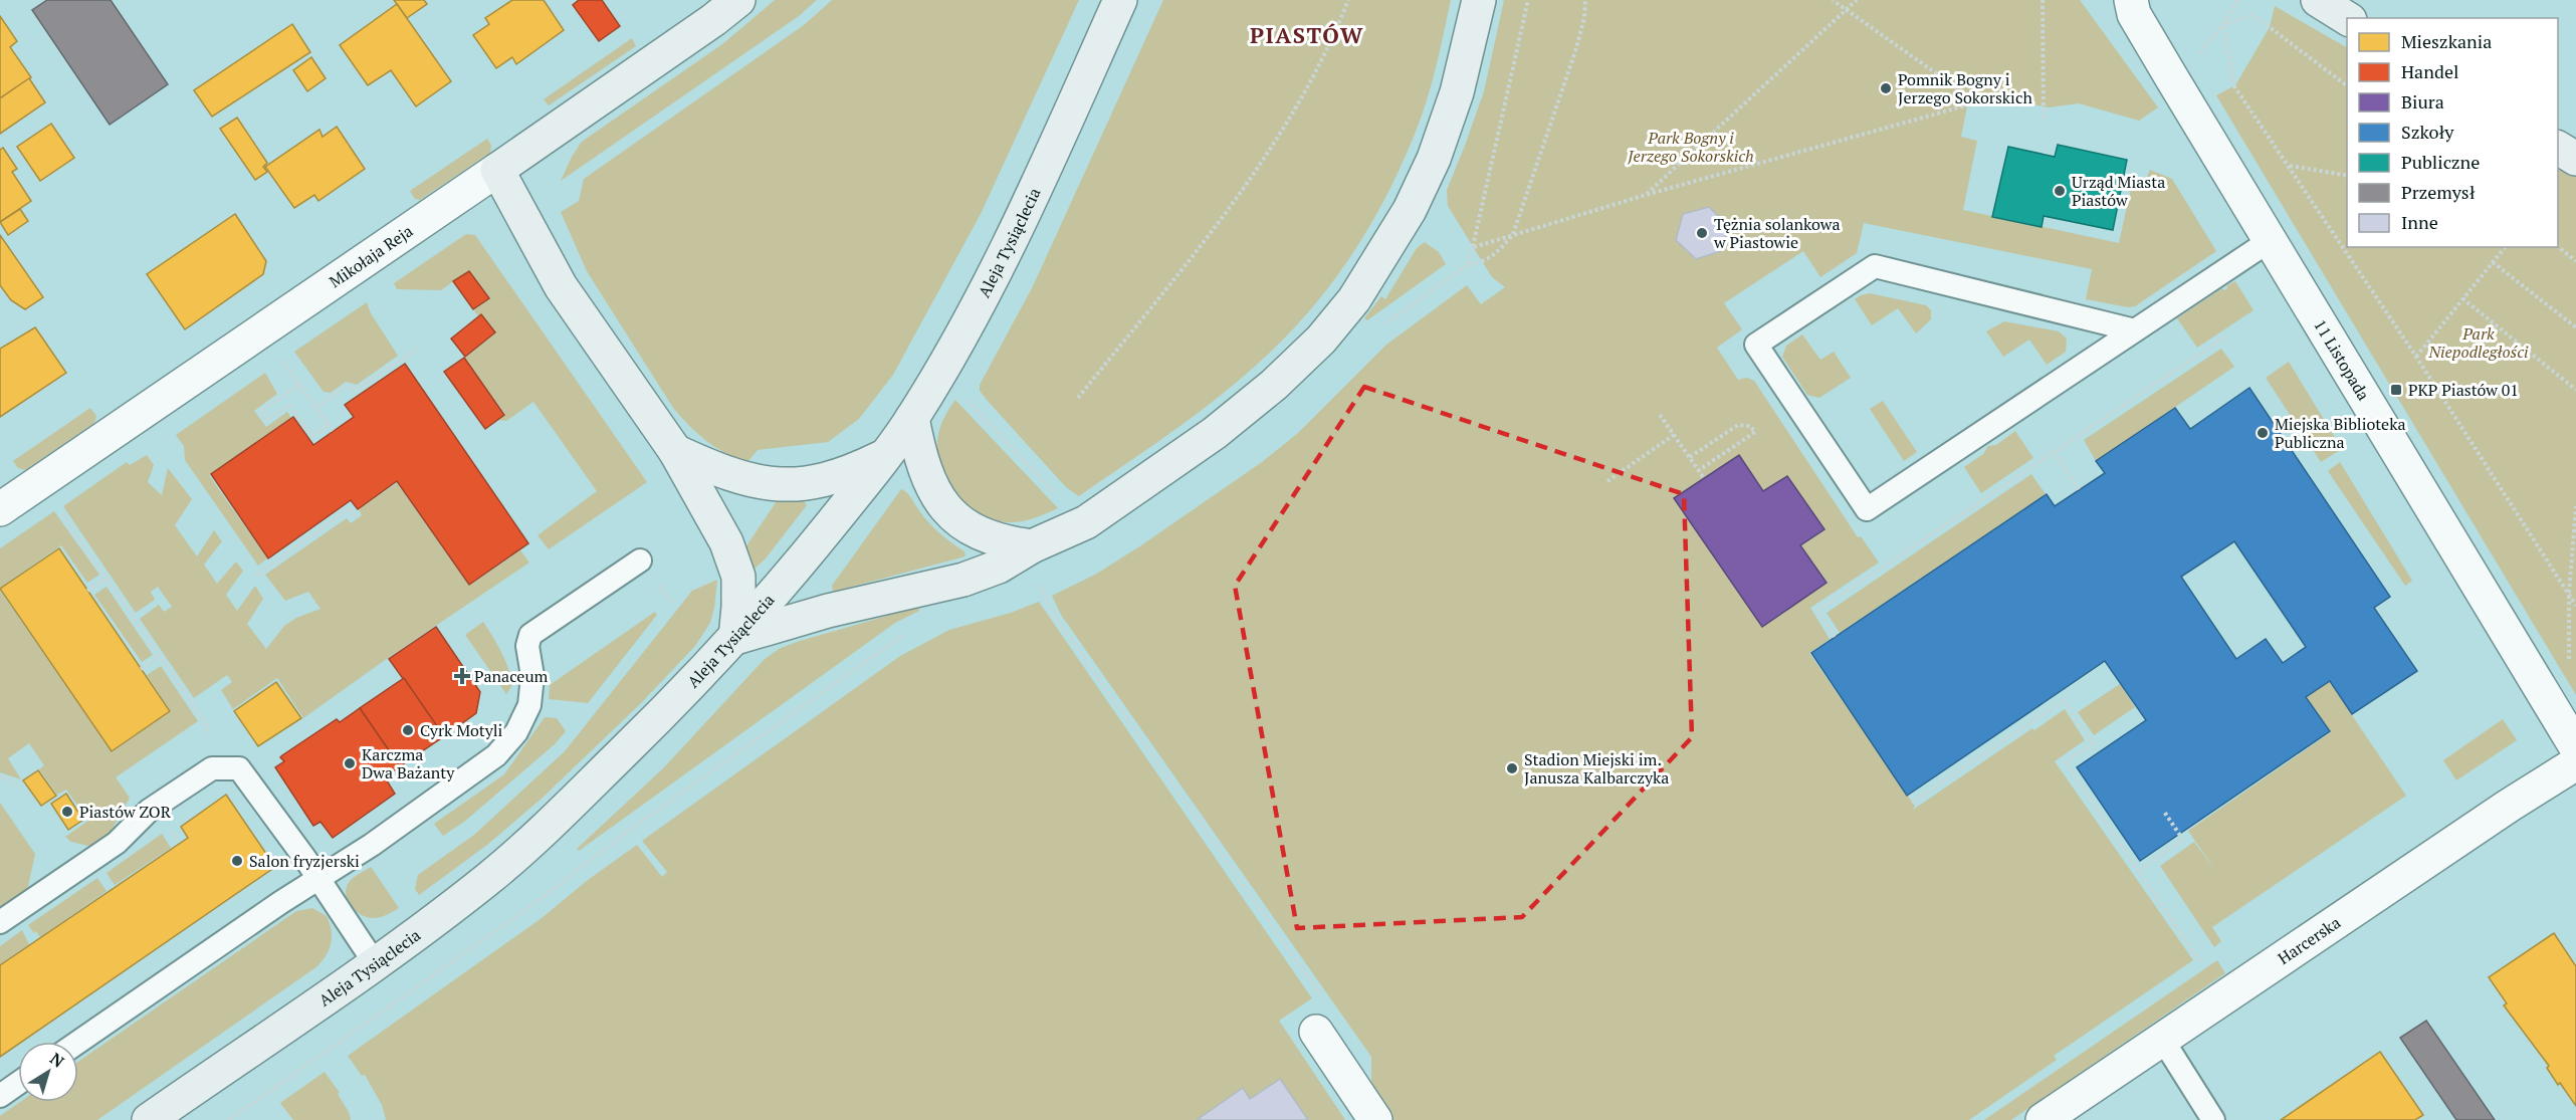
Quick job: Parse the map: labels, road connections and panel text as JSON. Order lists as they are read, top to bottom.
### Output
{
  "streets": {
    "street": [
      "Aleja Tysiąclecia",
      "Mikołaja Reja",
      "11 Listopada",
      "Harcerska"
    ]
  },
  "districts": ["PIASTÓW"],
  "parks": ["Park Bogny i Jerzego Sokorskich", "Park Niepodległości"],
  "places": {
    "other": [
      "Pomnik Bogny i Jerzego Sokorskich",
      "Urząd Miasta Piastów",
      "Tężnia solankowa w Piastowie",
      "Miejska Biblioteka Publiczna",
      "Cyrk Motyli",
      "Karczma Dwa Bażanty",
      "Stadion Miejski im. Janusza Kalbarczyka",
      "Piastów ZOR",
      "Salon fryzjerski"
    ],
    "transit": ["PKP Piastów 01"],
    "health": ["Panaceum"]
  },
  "legend": [
    "Mieszkania",
    "Handel",
    "Biura",
    "Szkoły",
    "Publiczne",
    "Przemysł",
    "Inne"
  ],
  "north": "top right"
}
